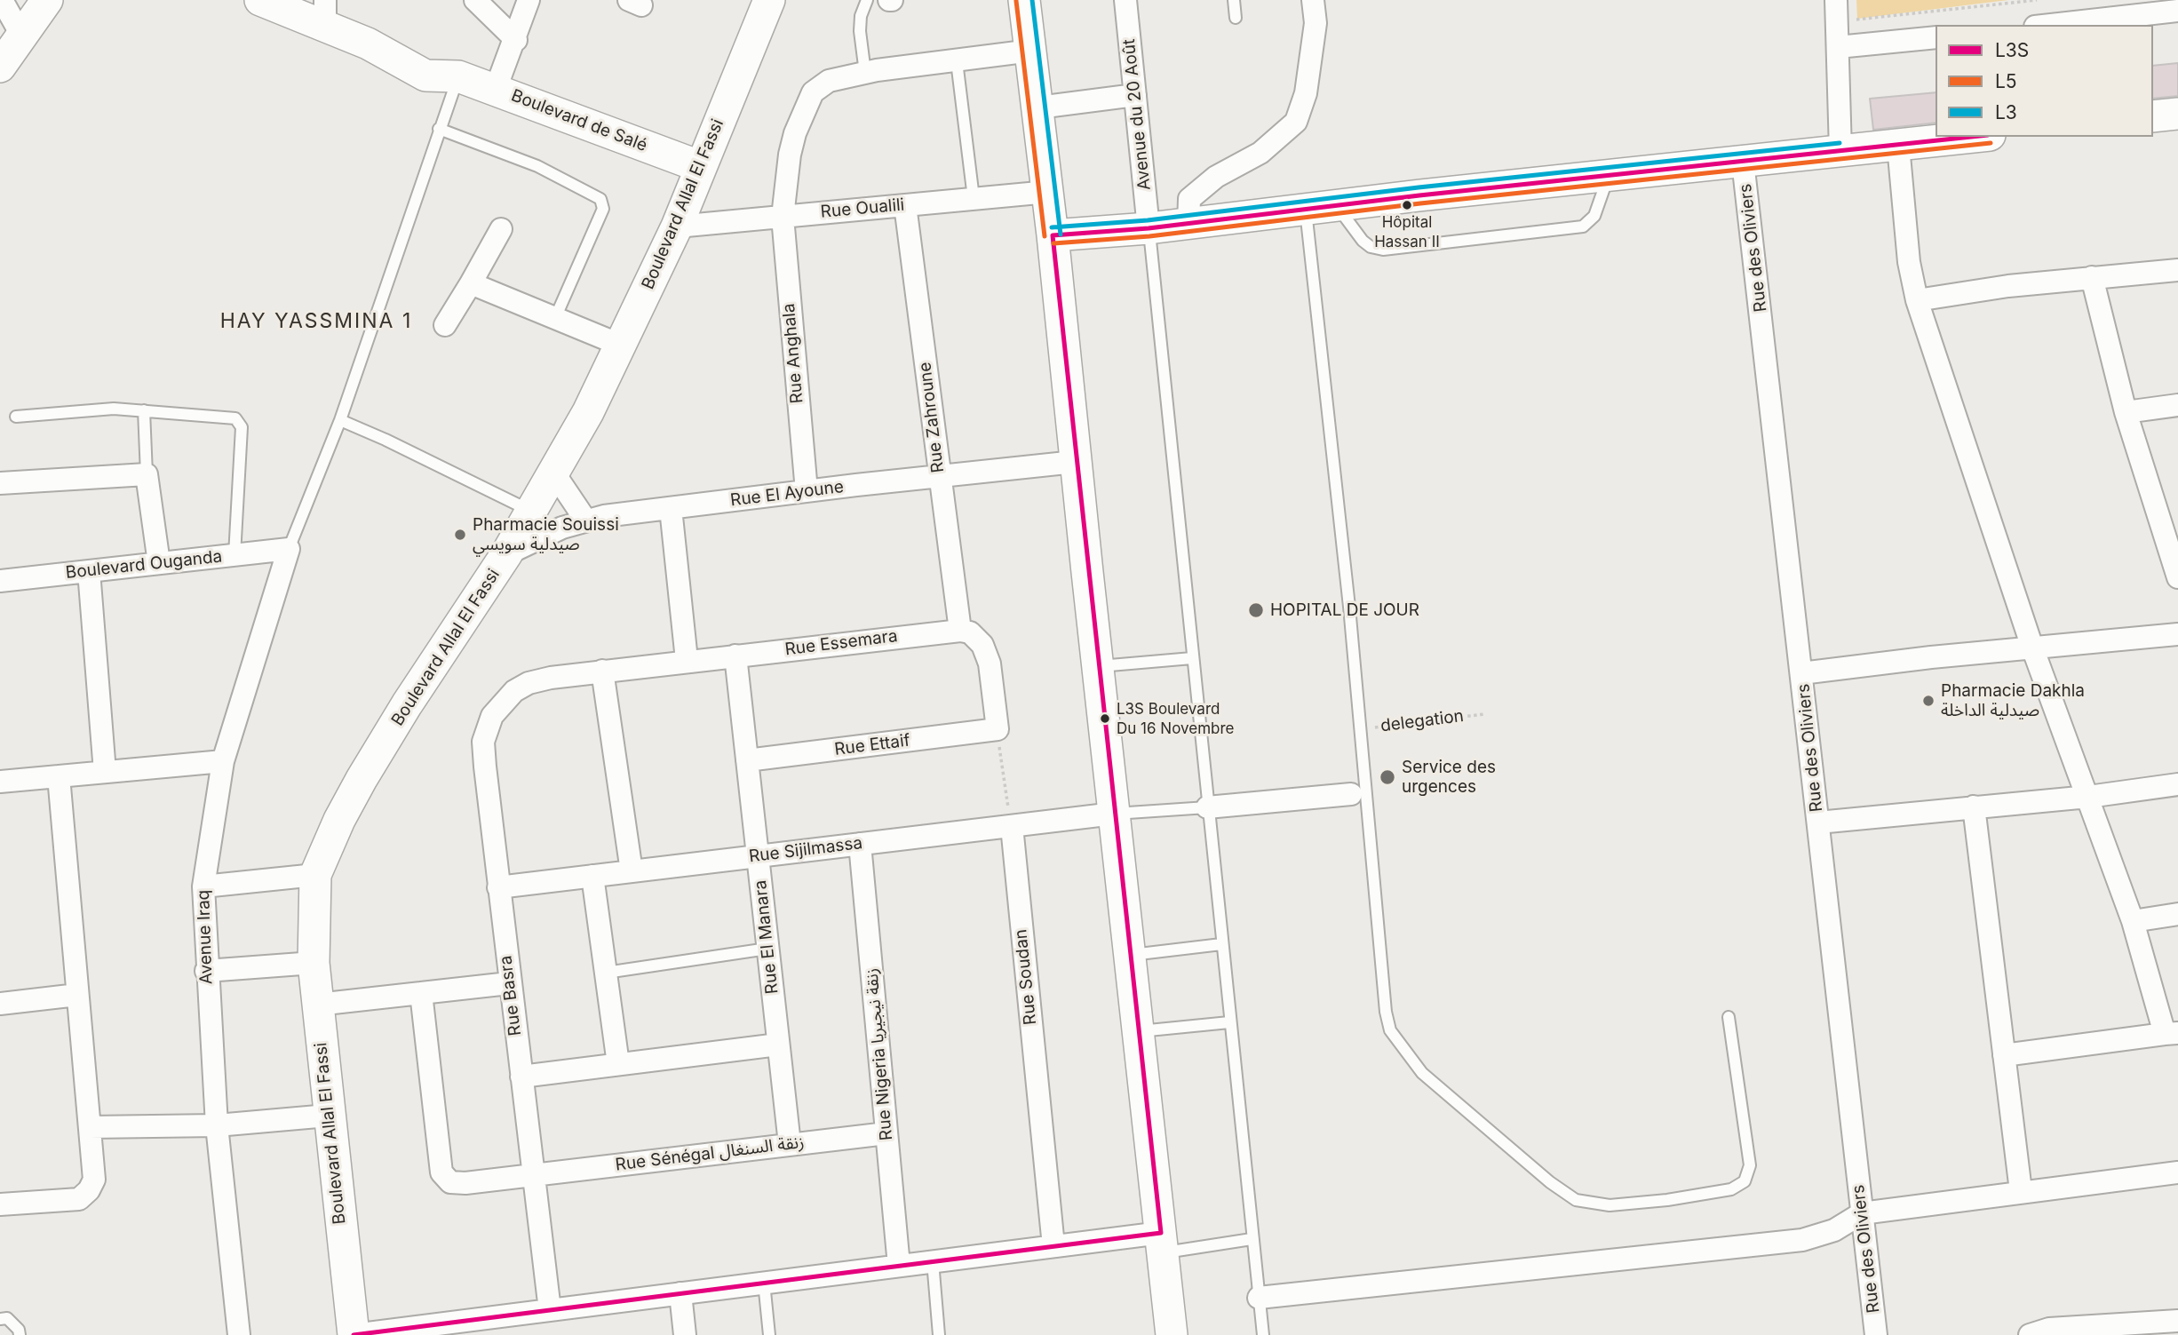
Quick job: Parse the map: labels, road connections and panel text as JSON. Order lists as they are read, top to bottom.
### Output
{
  "streets": {
    "street": [
      "Avenue du 20 Août",
      "Boulevard de Salé",
      "Boulevard Allal El Fassi",
      "Rue Oualili",
      "Rue des Oliviers",
      "Rue Anghala",
      "Rue Zahroune",
      "Rue El Ayoune",
      "Boulevard Ouganda",
      "Rue Essemara",
      "Rue Ettaif",
      "Rue Sijilmassa",
      "Avenue Iraq",
      "Rue El Manara",
      "Rue Soudan",
      "Rue Basra",
      "Rue Nigeria زنقة نيجيريا",
      "Rue Sénégal زنقة السنغال"
    ],
    "path": ["delegation"]
  },
  "crossings": [
    ["Boulevard de Salé", "Boulevard Allal El Fassi"],
    ["Boulevard Allal El Fassi", "Rue Oualili"],
    ["Boulevard Allal El Fassi", "Rue El Ayoune"],
    ["Rue Oualili", "Rue Anghala"],
    ["Rue Oualili", "Rue Zahroune"],
    ["Rue Anghala", "Rue El Ayoune"],
    ["Rue Zahroune", "Rue El Ayoune"],
    ["Rue Zahroune", "Rue Essemara"],
    ["Boulevard Ouganda", "Avenue Iraq"],
    ["Rue Essemara", "Rue El Manara"],
    ["Rue Essemara", "Rue Basra"],
    ["Rue Ettaif", "Rue El Manara"],
    ["Rue Sijilmassa", "Rue El Manara"],
    ["Rue Sijilmassa", "Rue Soudan"],
    ["Rue Sijilmassa", "Rue Basra"],
    ["Rue Sijilmassa", "Rue Nigeria زنقة نيجيريا"],
    ["Rue El Manara", "Rue Sénégal زنقة السنغال"],
    ["Rue Basra", "Rue Sénégal زنقة السنغال"],
    ["Rue Nigeria زنقة نيجيريا", "Rue Sénégal زنقة السنغال"]
  ],
  "districts": ["HAY YASSMINA 1"],
  "places": [
    "Hôpital Hassan II",
    "Pharmacie Souissi صيدلية سويسي",
    "HOPITAL DE JOUR",
    "Pharmacie Dakhla صيدلية الداخلة",
    "L3S Boulevard Du 16 Novembre",
    "Service des urgences"
  ],
  "lines": ["transit line L3", "transit line L5", "transit line L3S"],
  "legend": ["L3S", "L5", "L3"]
}
